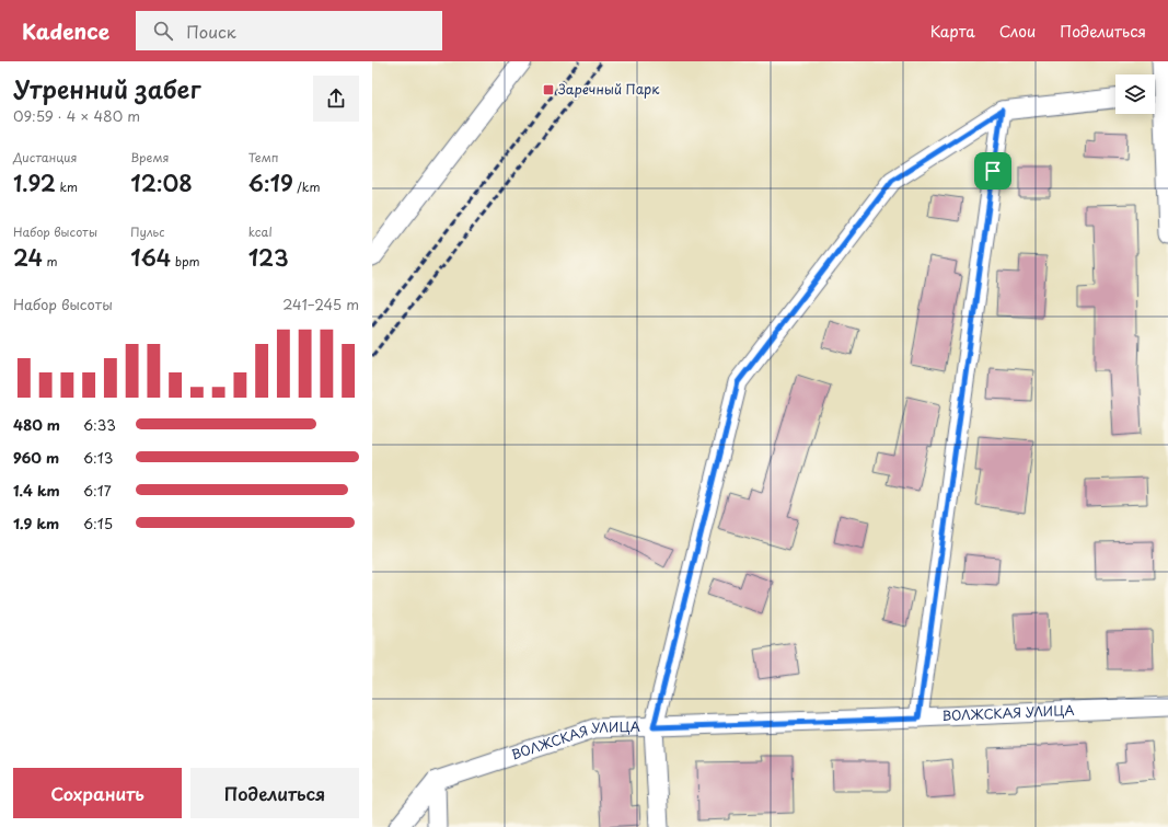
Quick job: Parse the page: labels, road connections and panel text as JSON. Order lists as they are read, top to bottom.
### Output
{
  "streets": {
    "street": ["ВОЛЖСКАЯ УЛИЦА"]
  },
  "places": {
    "transit": ["Заречный Парк"]
  },
  "page": {
    "header": "Kadence",
    "search": "Поиск",
    "nav": ["Карта", "Слои", "Поделиться"],
    "heading": ["Утренний забег", "09:59 · 4 × 480 m"],
    "stats": [
      ["Дистанция", "1.92 km"],
      ["Время", "12:08"],
      ["Темп", "6:19 /km"],
      ["Набор высоты", "24 m"],
      ["Пульс", "164 bpm"],
      ["kcal", "123"]
    ],
    "chart": ["Набор высоты", "241–245 m"],
    "list": [
      {
        "name": "480 m",
        "note": "6:33"
      },
      {
        "name": "960 m",
        "note": "6:13"
      },
      {
        "name": "1.4 km",
        "note": "6:17"
      },
      {
        "name": "1.9 km",
        "note": "6:15"
      }
    ],
    "buttons": ["Сохранить", "Поделиться"]
  }
}
